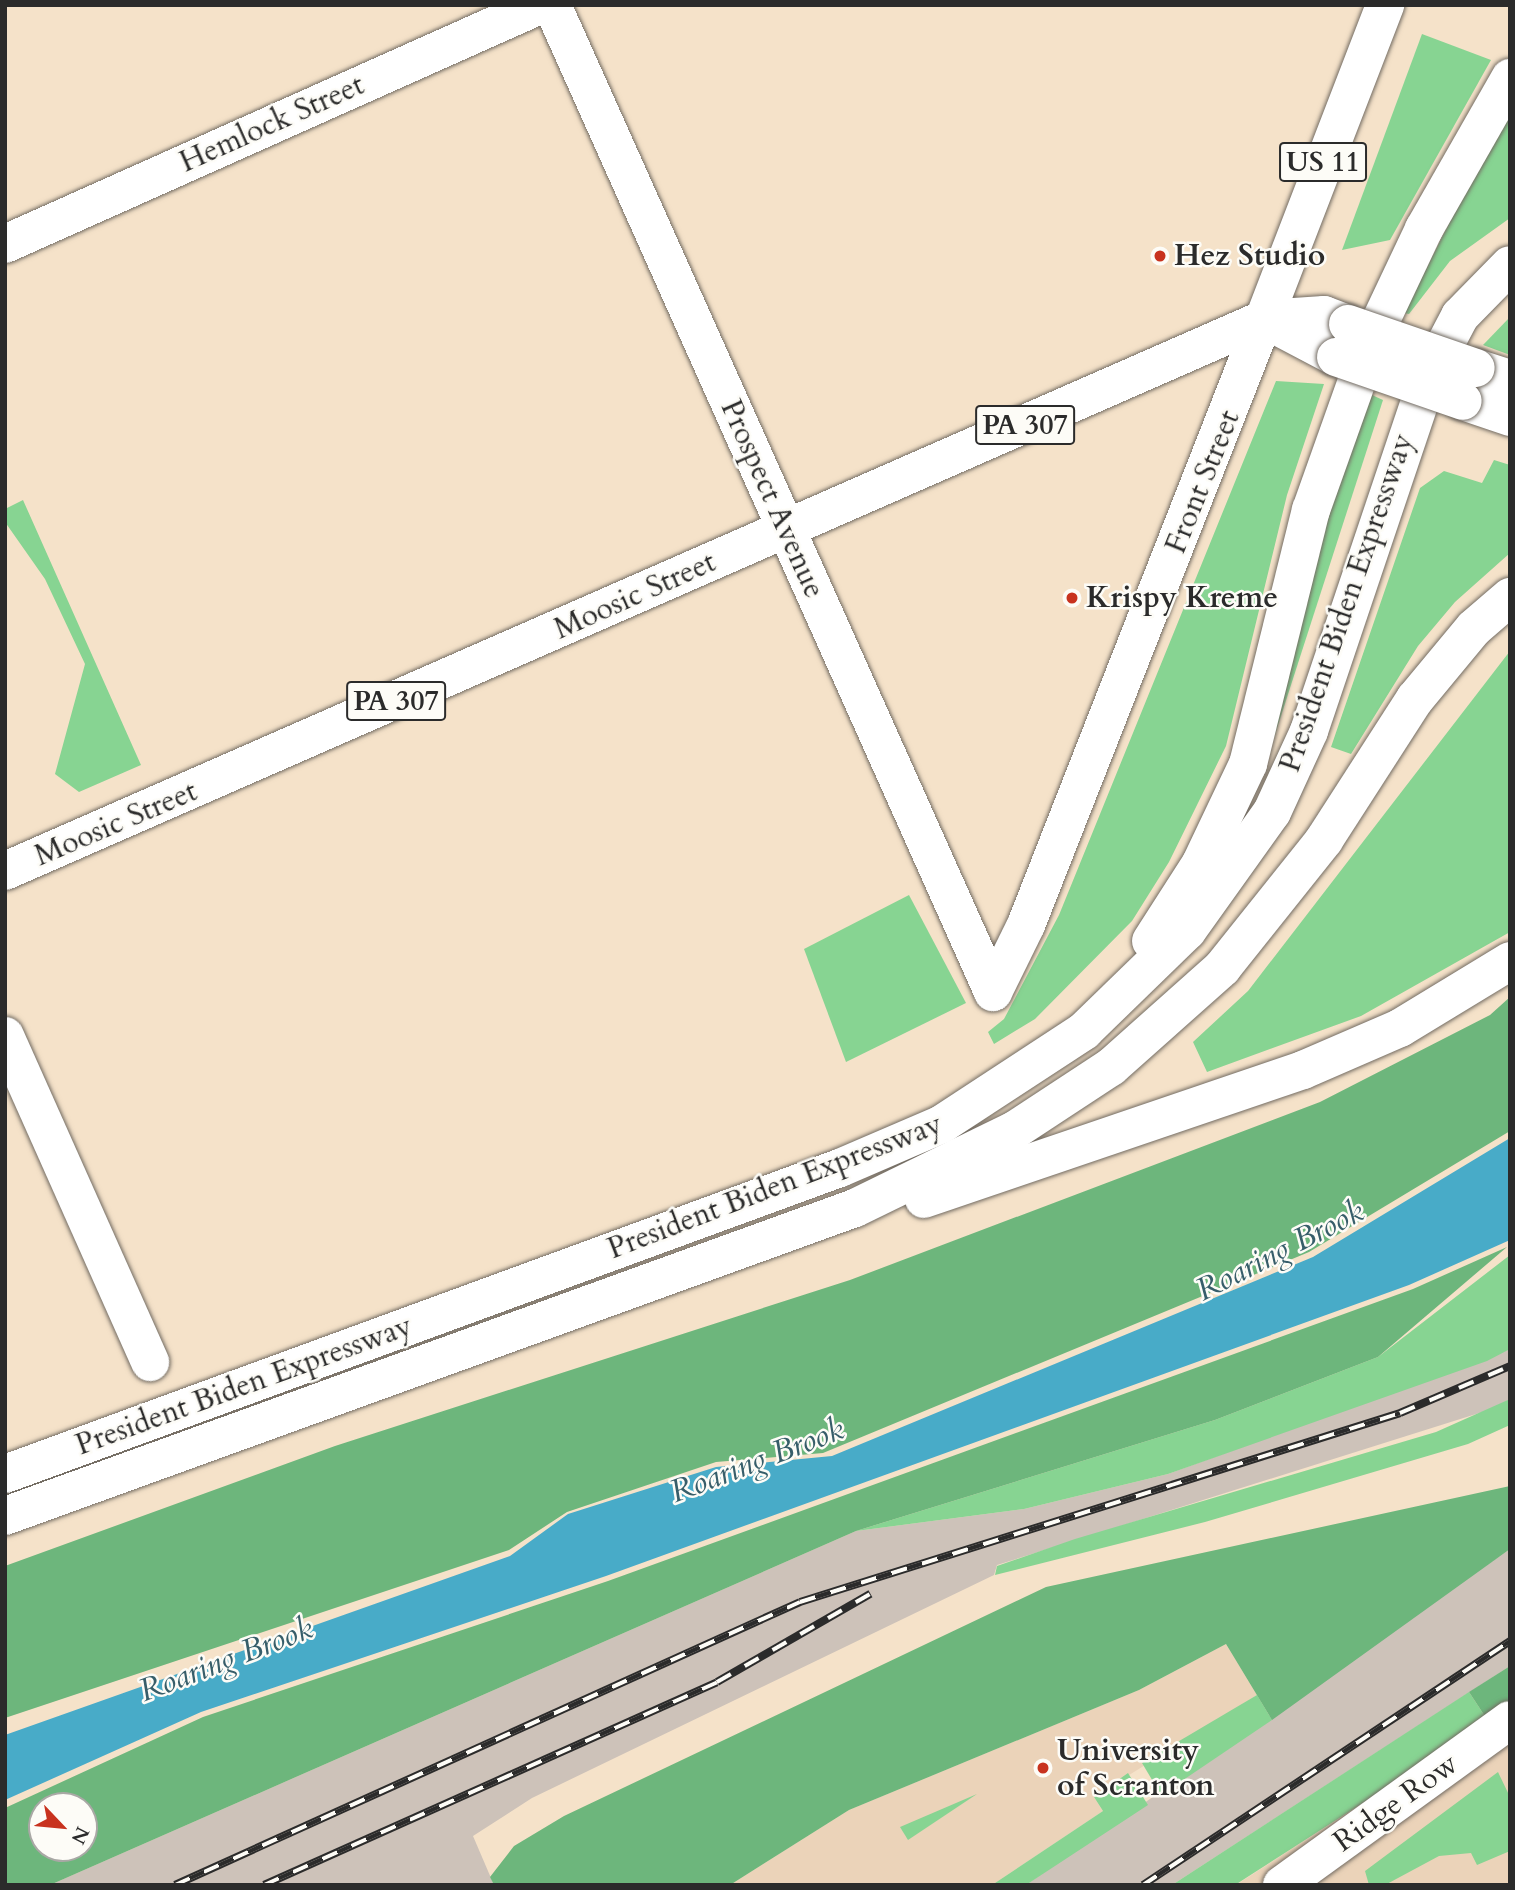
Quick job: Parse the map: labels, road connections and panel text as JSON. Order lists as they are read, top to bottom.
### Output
{
  "streets": {
    "main road": [
      "Hemlock Street",
      "US 11",
      "PA 307",
      "Front Street",
      "Prospect Avenue",
      "Moosic Street",
      "President Biden Expressway",
      "Ridge Row"
    ]
  },
  "crossings": [
    ["PA 307", "Front Street"],
    ["PA 307", "Moosic Street"],
    ["Front Street", "Prospect Avenue"],
    ["Front Street", "Moosic Street"],
    ["Prospect Avenue", "Moosic Street"]
  ],
  "water": ["Roaring Brook"],
  "places": ["Hez Studio", "Krispy Kreme", "University of Scranton"],
  "north": "bottom right"
}
